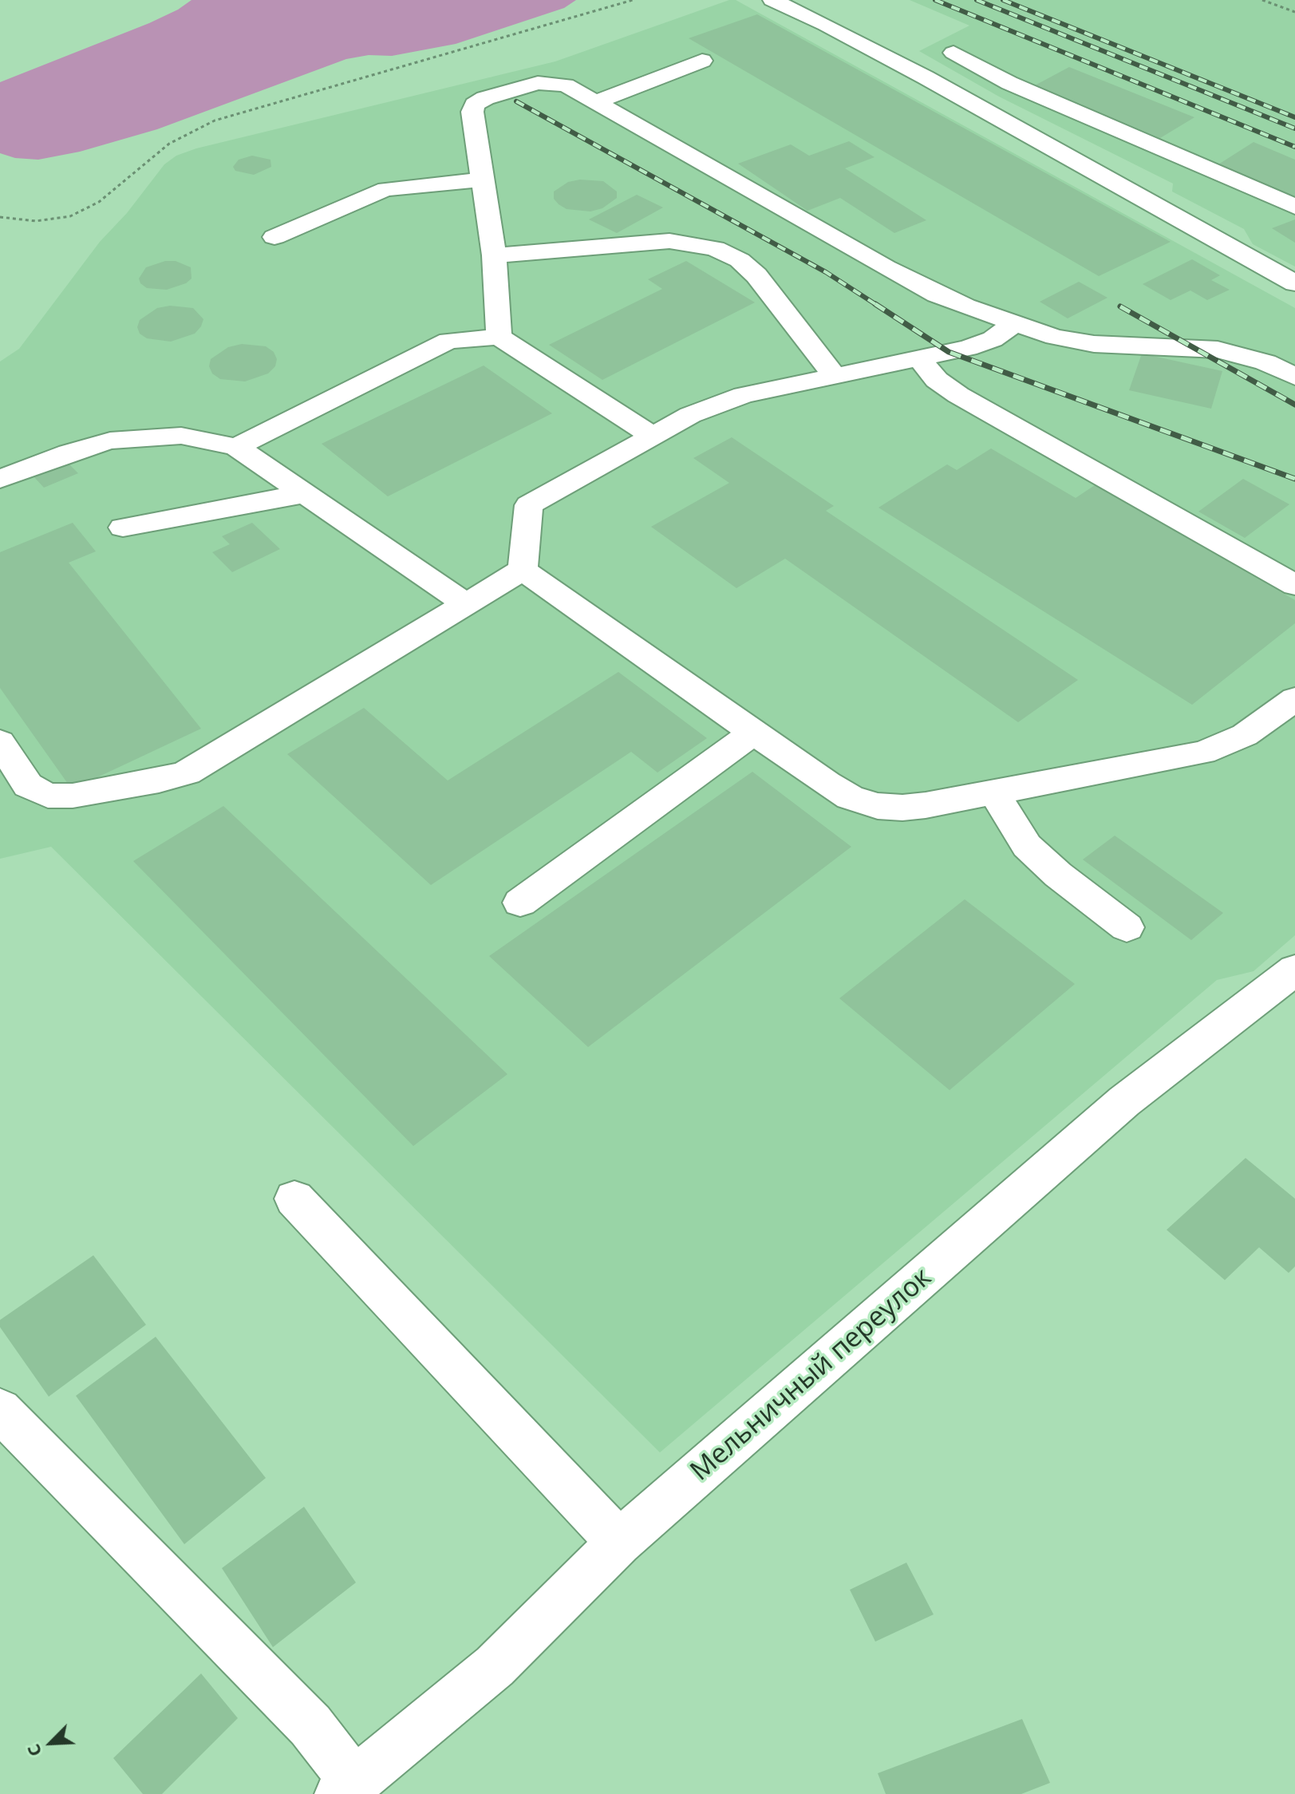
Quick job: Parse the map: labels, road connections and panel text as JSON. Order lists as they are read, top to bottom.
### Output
{
  "streets": {
    "street": ["Мельничный переулок"]
  },
  "north": "bottom left"
}
